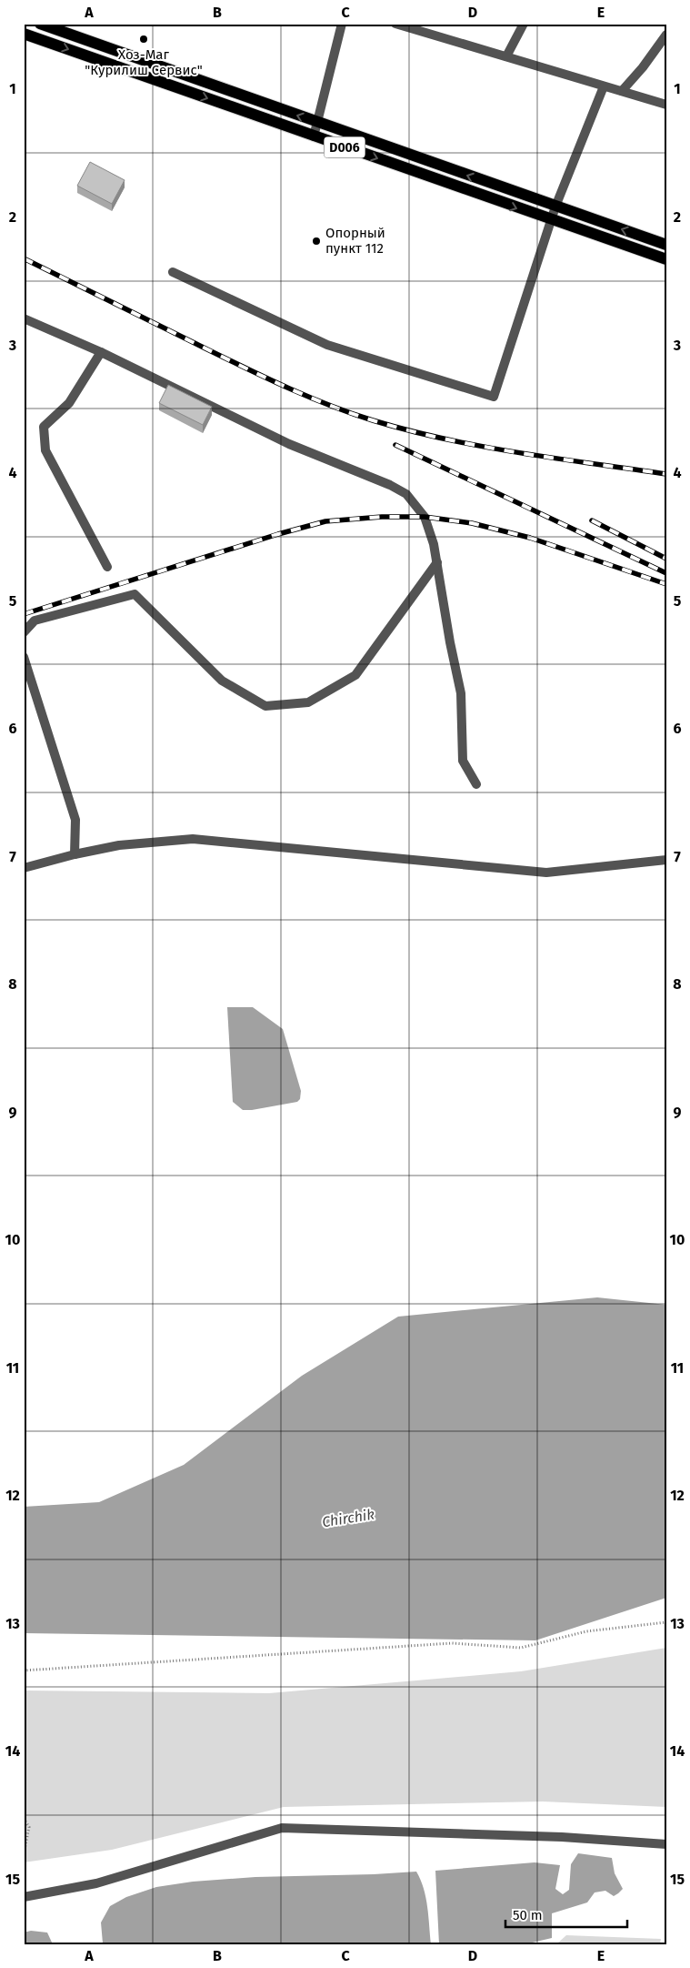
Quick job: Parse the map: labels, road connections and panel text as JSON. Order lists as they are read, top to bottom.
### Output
{
  "streets": {
    "main road": ["D006"]
  },
  "water": ["Chirchik"],
  "places": ["Хоз-Маг \"Курилиш Сервис\"", "Опорный пункт 112"],
  "scale_bar": "50 m",
  "grid": {
    "columns": [
      "A",
      "B",
      "C",
      "D",
      "E"
    ],
    "rows": [
      "1",
      "2",
      "3",
      "4",
      "5",
      "6",
      "7",
      "8",
      "9",
      "10",
      "11",
      "12",
      "13",
      "14",
      "15"
    ]
  }
}
